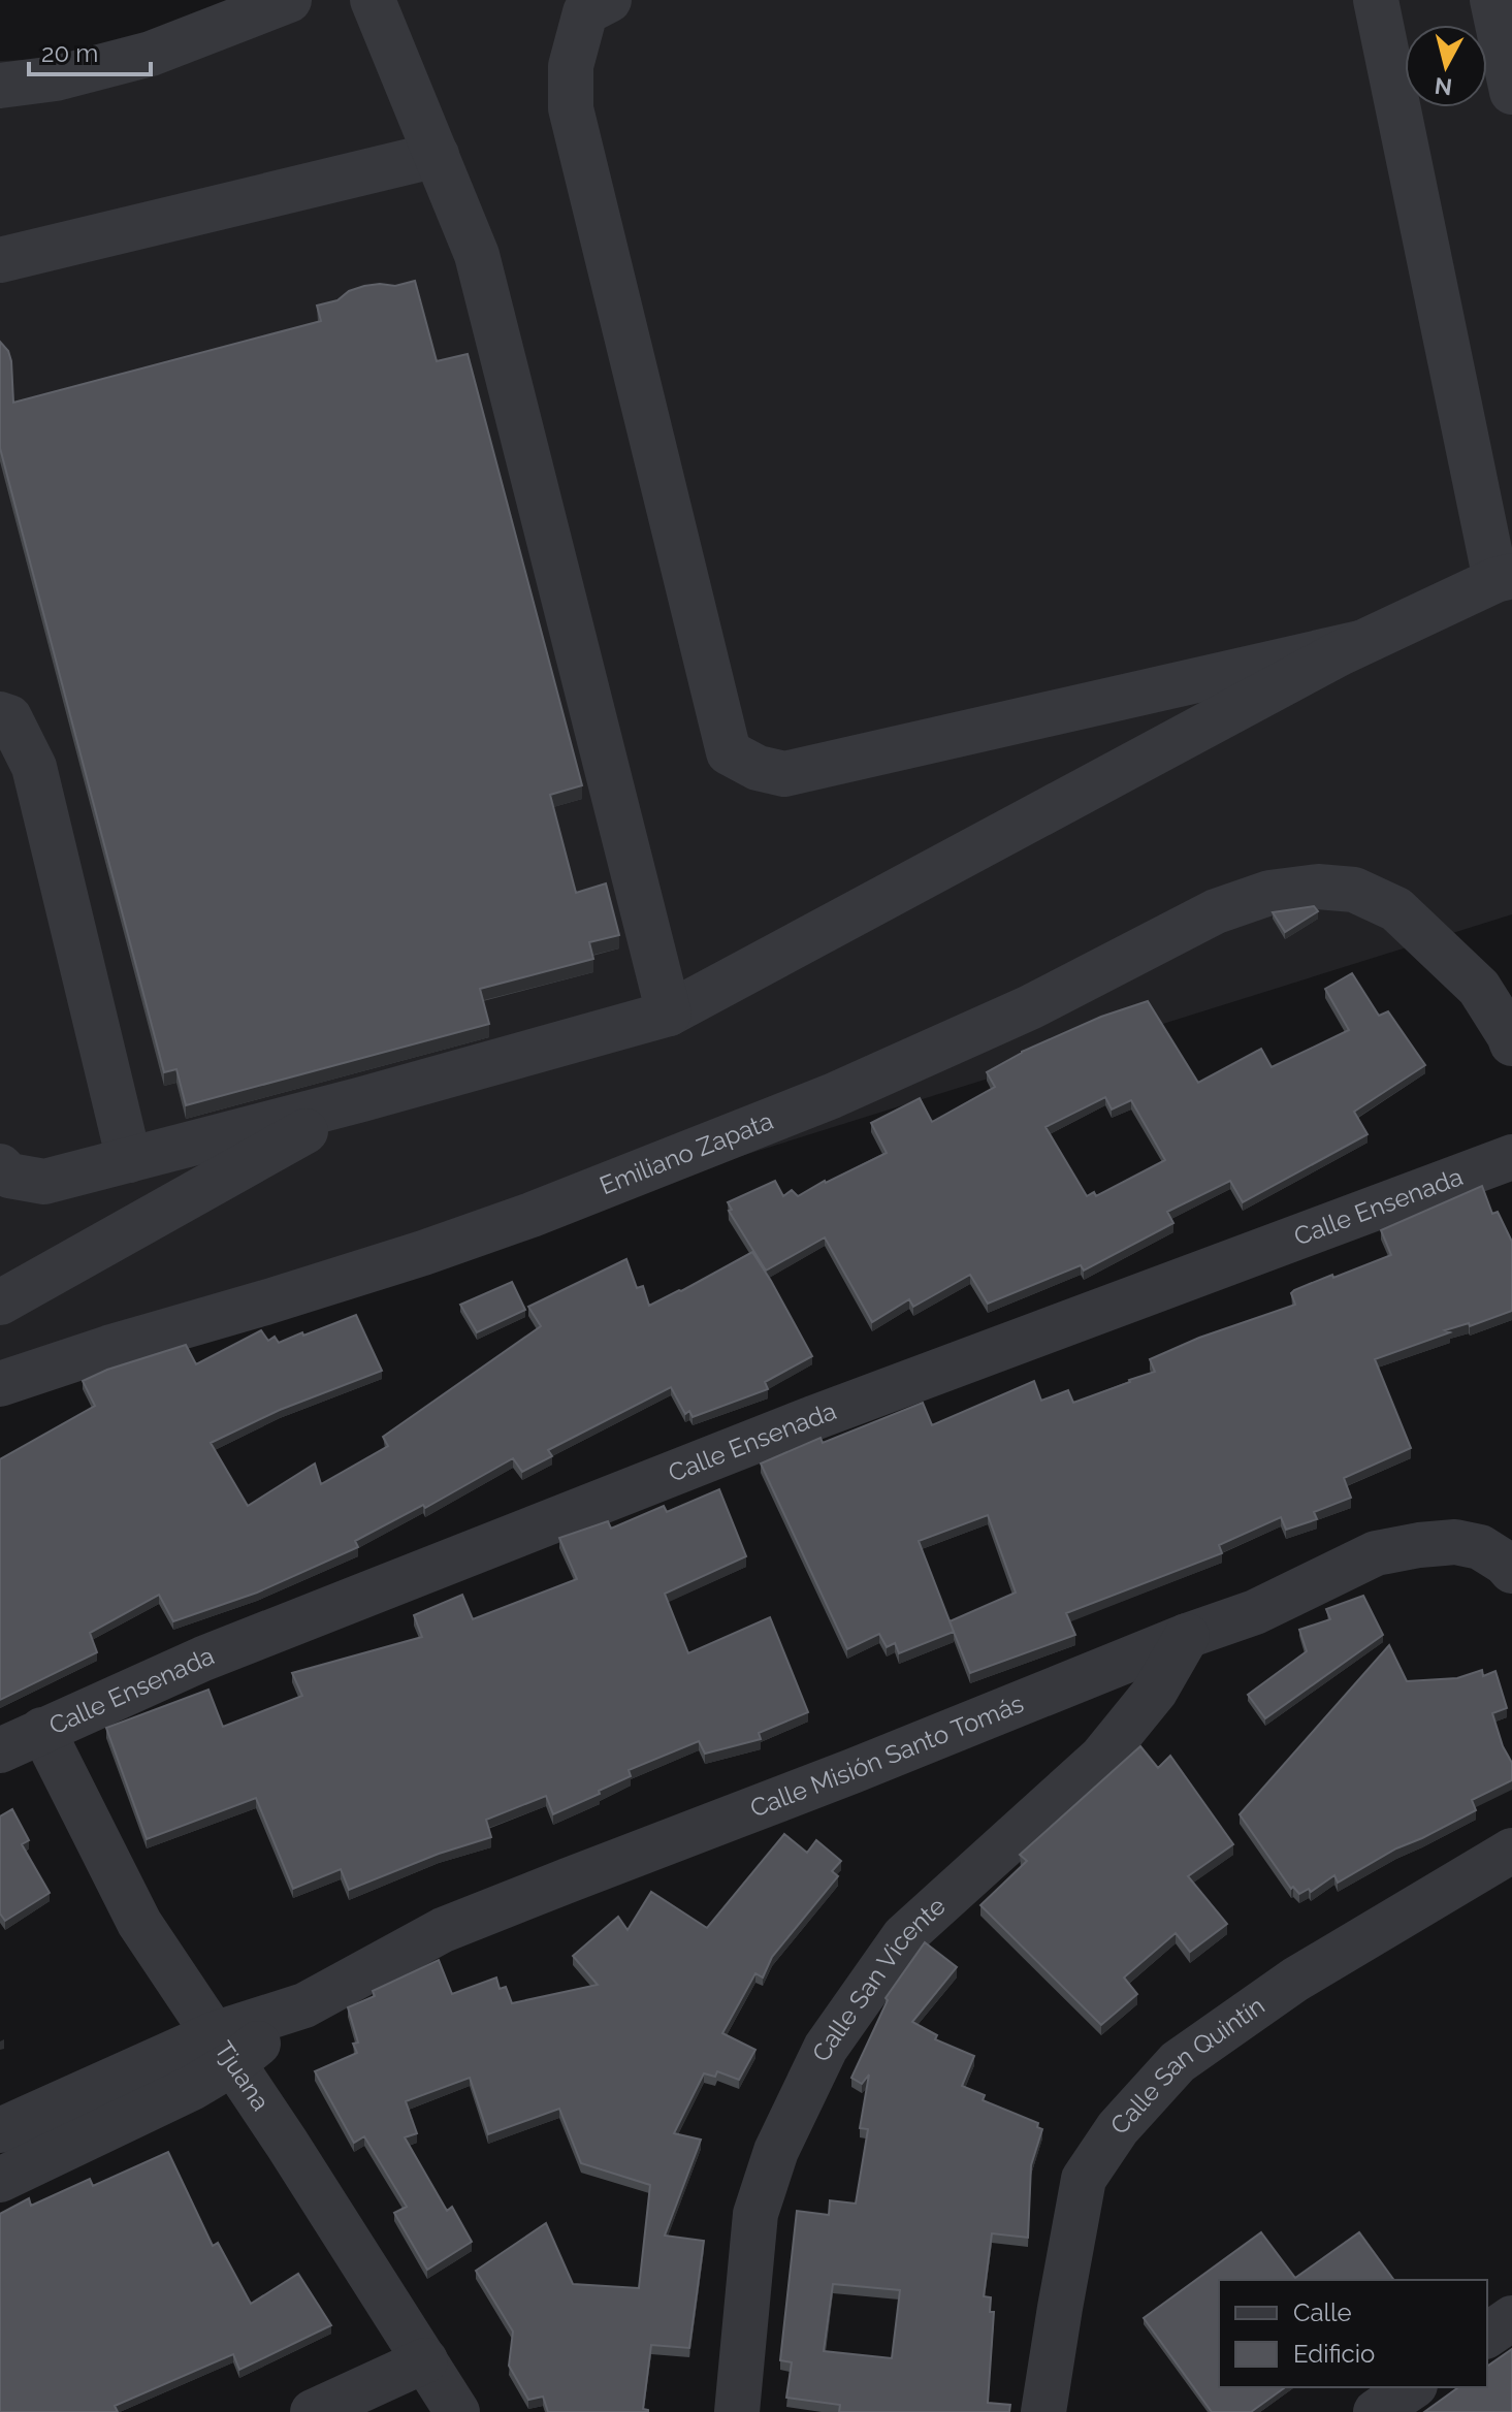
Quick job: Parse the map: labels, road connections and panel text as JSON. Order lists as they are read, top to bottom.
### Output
{
  "streets": {
    "street": [
      "Emiliano Zapata",
      "Calle Ensenada",
      "Calle Misión Santo Tomás",
      "Calle San Vicente",
      "Calle San Quintín",
      "Tjuana"
    ]
  },
  "crossings": [
    ["Calle Ensenada", "Tjuana"],
    ["Calle Misión Santo Tomás", "Calle San Vicente"],
    ["Calle Misión Santo Tomás", "Tjuana"]
  ],
  "legend": ["Calle", "Edificio"],
  "scale_bar": "20 m",
  "north": "bottom"
}
